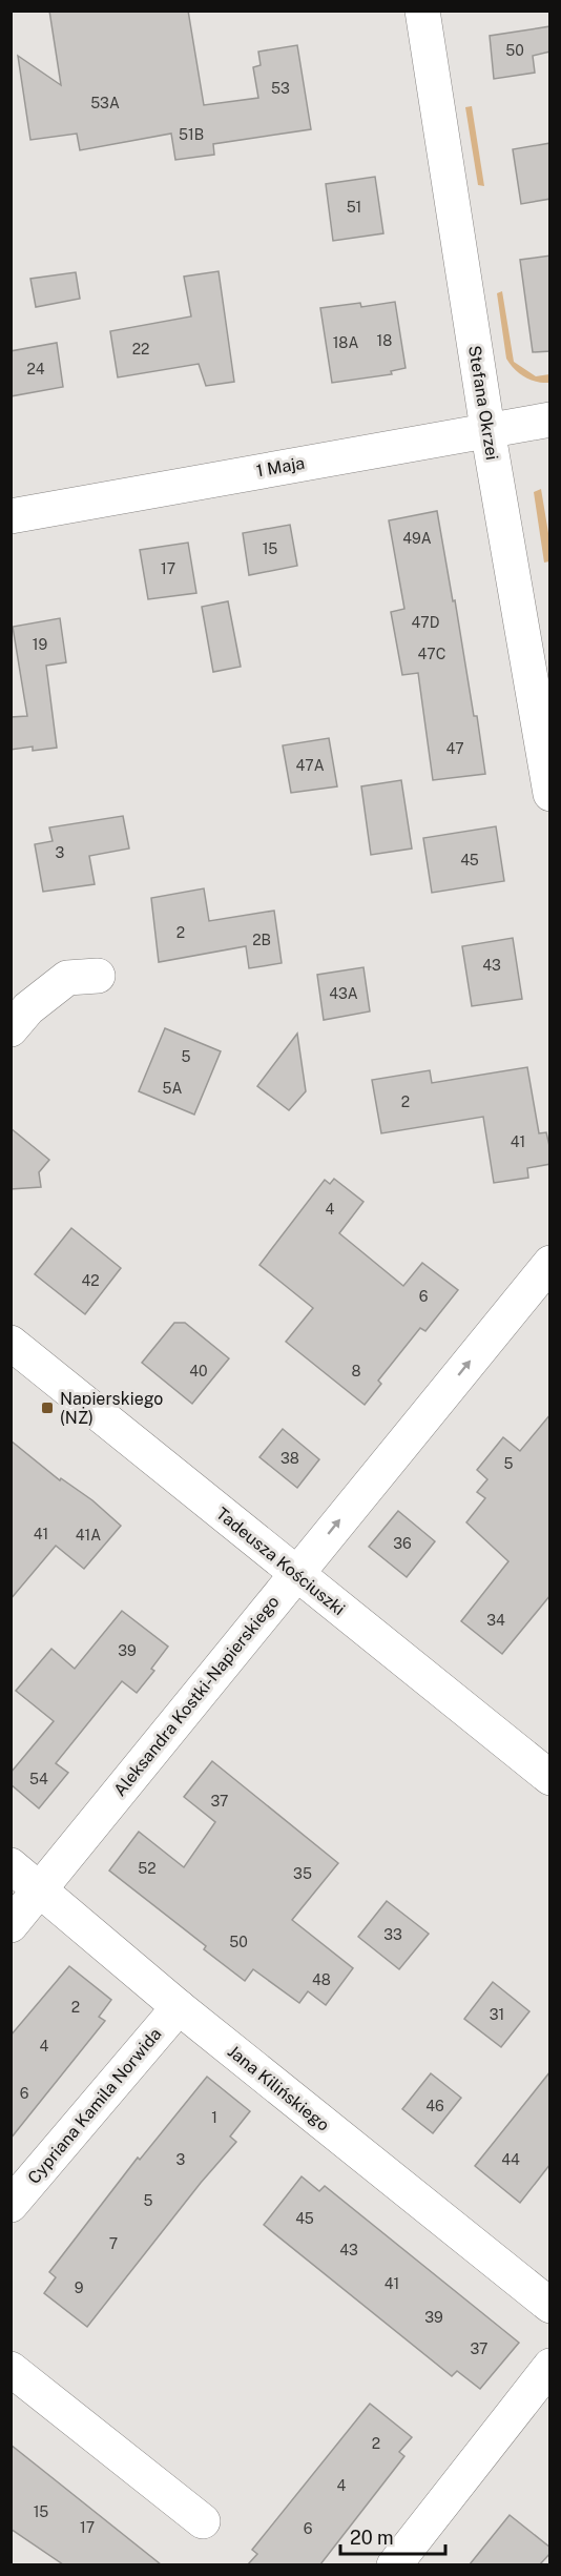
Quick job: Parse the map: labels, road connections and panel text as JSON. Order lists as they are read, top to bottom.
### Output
{
  "streets": {
    "street": [
      "Stefana Okrzei",
      "1 Maja",
      "Tadeusza Kościuszki",
      "Aleksandra Kostki-Napierskiego",
      "Jana Kilińskiego",
      "Cypriana Kamila Norwida"
    ]
  },
  "crossings": [
    ["Stefana Okrzei", "1 Maja"],
    ["Tadeusza Kościuszki", "Aleksandra Kostki-Napierskiego"],
    ["Aleksandra Kostki-Napierskiego", "Jana Kilińskiego"],
    ["Jana Kilińskiego", "Cypriana Kamila Norwida"]
  ],
  "one_way": ["Aleksandra Kostki-Napierskiego"],
  "places": {
    "transit": ["Napierskiego (NŻ)"]
  },
  "house_numbers": [
    "50",
    "53",
    "53A",
    "51B",
    "51",
    "18",
    "18A",
    "22",
    "24",
    "49A",
    "15",
    "17",
    "47D",
    "19",
    "47C",
    "47",
    "47A",
    "3",
    "45",
    "2",
    "2B",
    "43",
    "43A",
    "5",
    "5A",
    "2",
    "41",
    "4",
    "42",
    "6",
    "40",
    "8",
    "38",
    "5",
    "41",
    "41A",
    "36",
    "34",
    "39",
    "54",
    "37",
    "52",
    "35",
    "33",
    "50",
    "48",
    "2",
    "31",
    "4",
    "6",
    "46",
    "1",
    "3",
    "44",
    "5",
    "45",
    "7",
    "43",
    "41",
    "9",
    "39",
    "37",
    "2",
    "4",
    "15",
    "17",
    "6"
  ],
  "scale_bar": "20 m"
}
